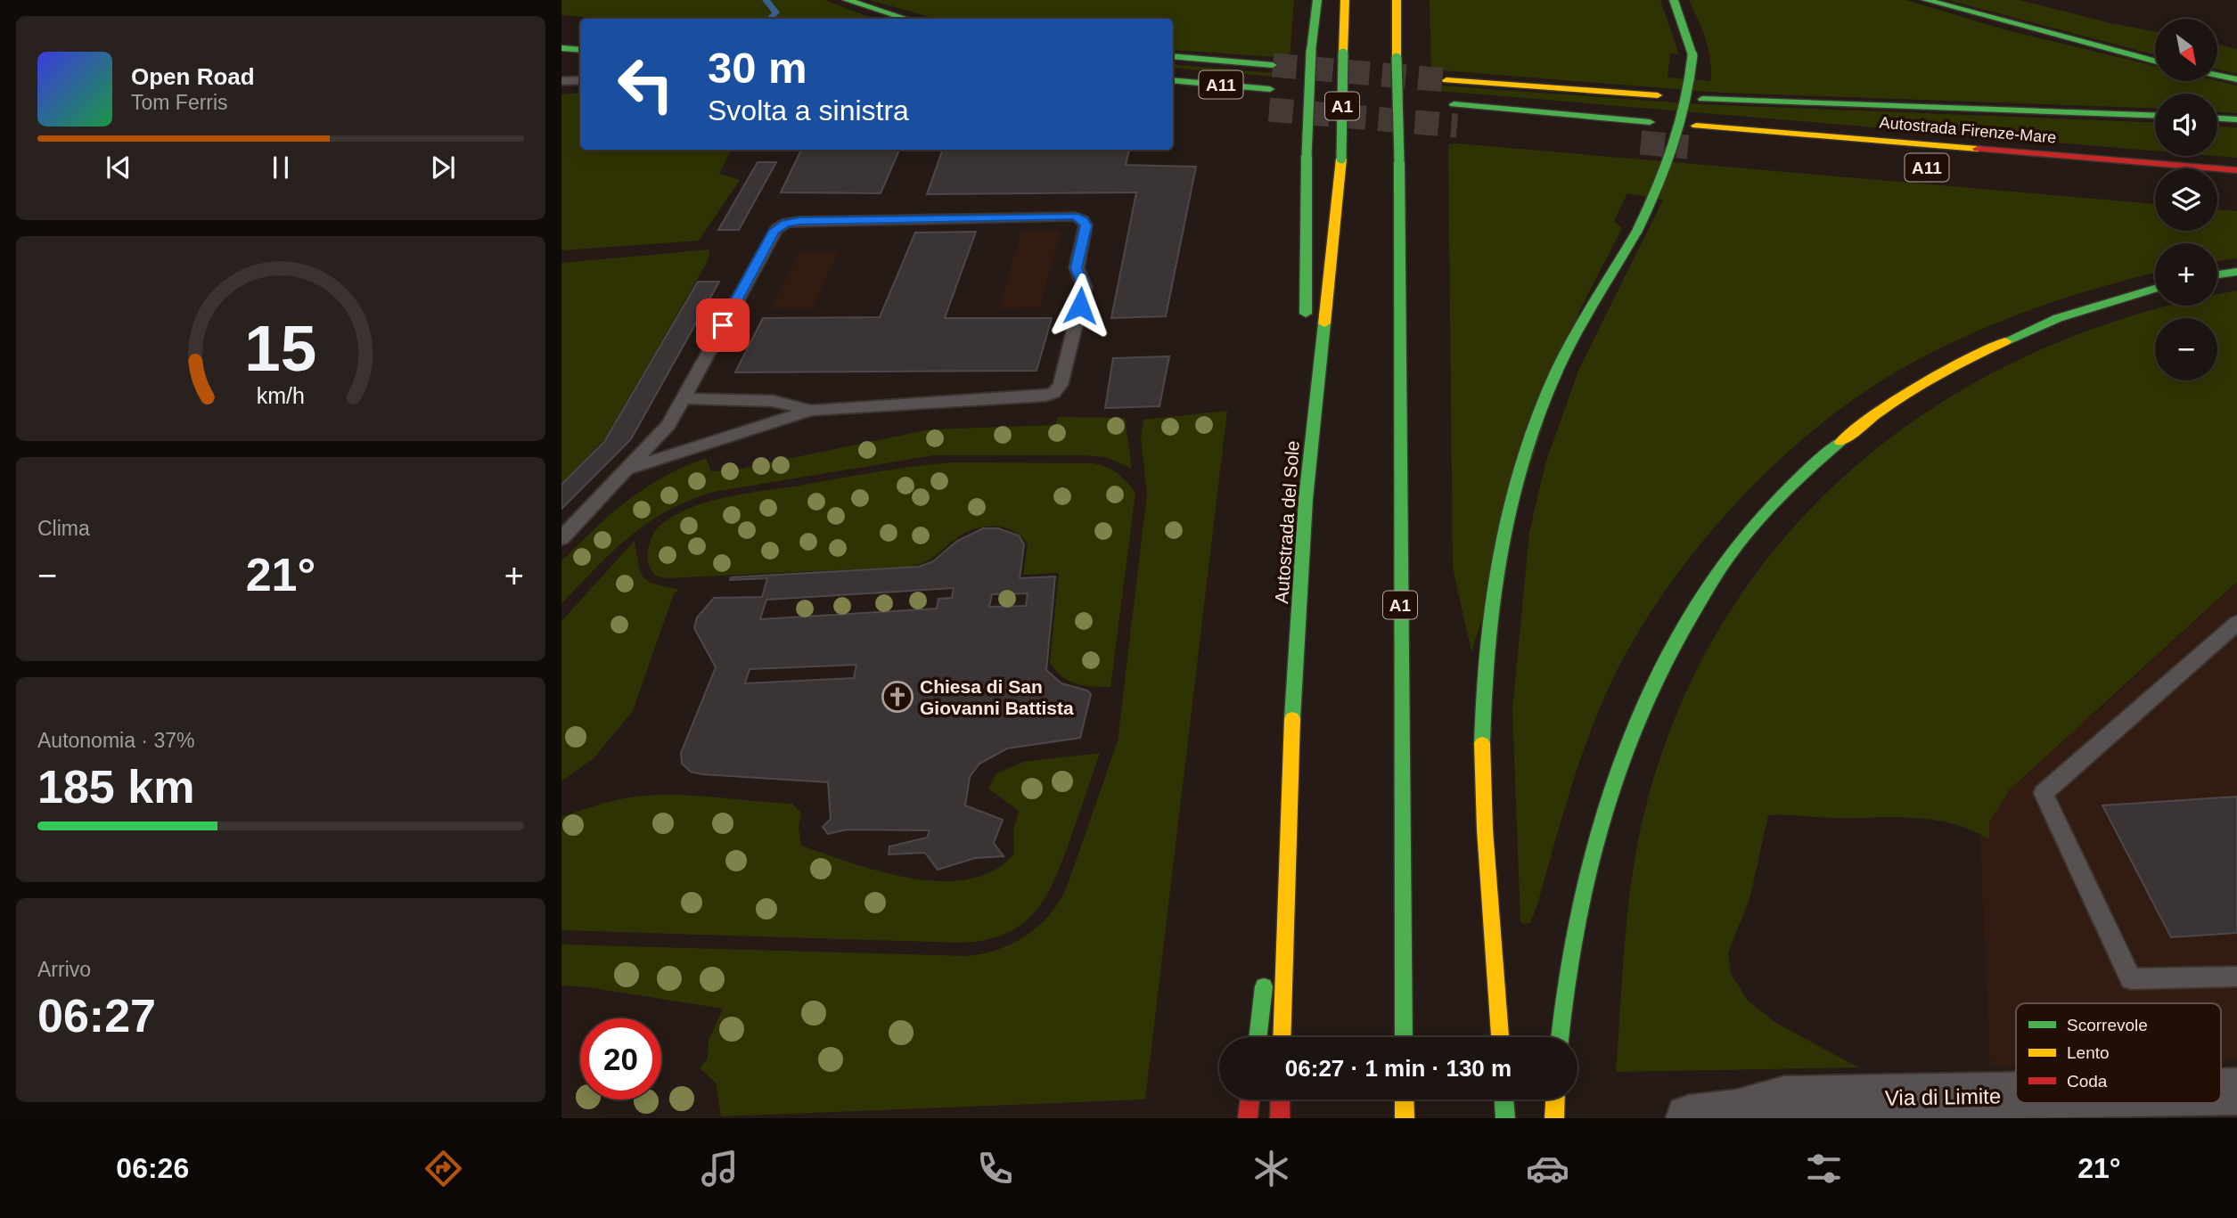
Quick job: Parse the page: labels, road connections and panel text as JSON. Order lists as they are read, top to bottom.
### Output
{
  "streets": {
    "highway": [
      "A11",
      "A1",
      "Autostrada Firenze-Mare",
      "Autostrada del Sole"
    ],
    "street": ["Via di Limite"]
  },
  "places": {
    "church": ["Chiesa di San Giovanni Battista"]
  },
  "legend": ["Scorrevole", "Lento", "Coda"],
  "north": "bottom right",
  "page": {
    "map_buttons": ["+", "−"],
    "turn": ["30 m", "Svolta a sinistra"],
    "song": ["Open Road", "Tom Ferris"],
    "tile": [
      "Clima",
      ["Autonomia · 37%", "185 km"],
      ["Arrivo", "06:27"]
    ],
    "heat": ["−", "21°", "+"],
    "limit": "20",
    "trip": "06:27 · 1 min · 130 m",
    "tabs": ["06:26", "21°"],
    "gauge": ["15", "km/h"]
  }
}
